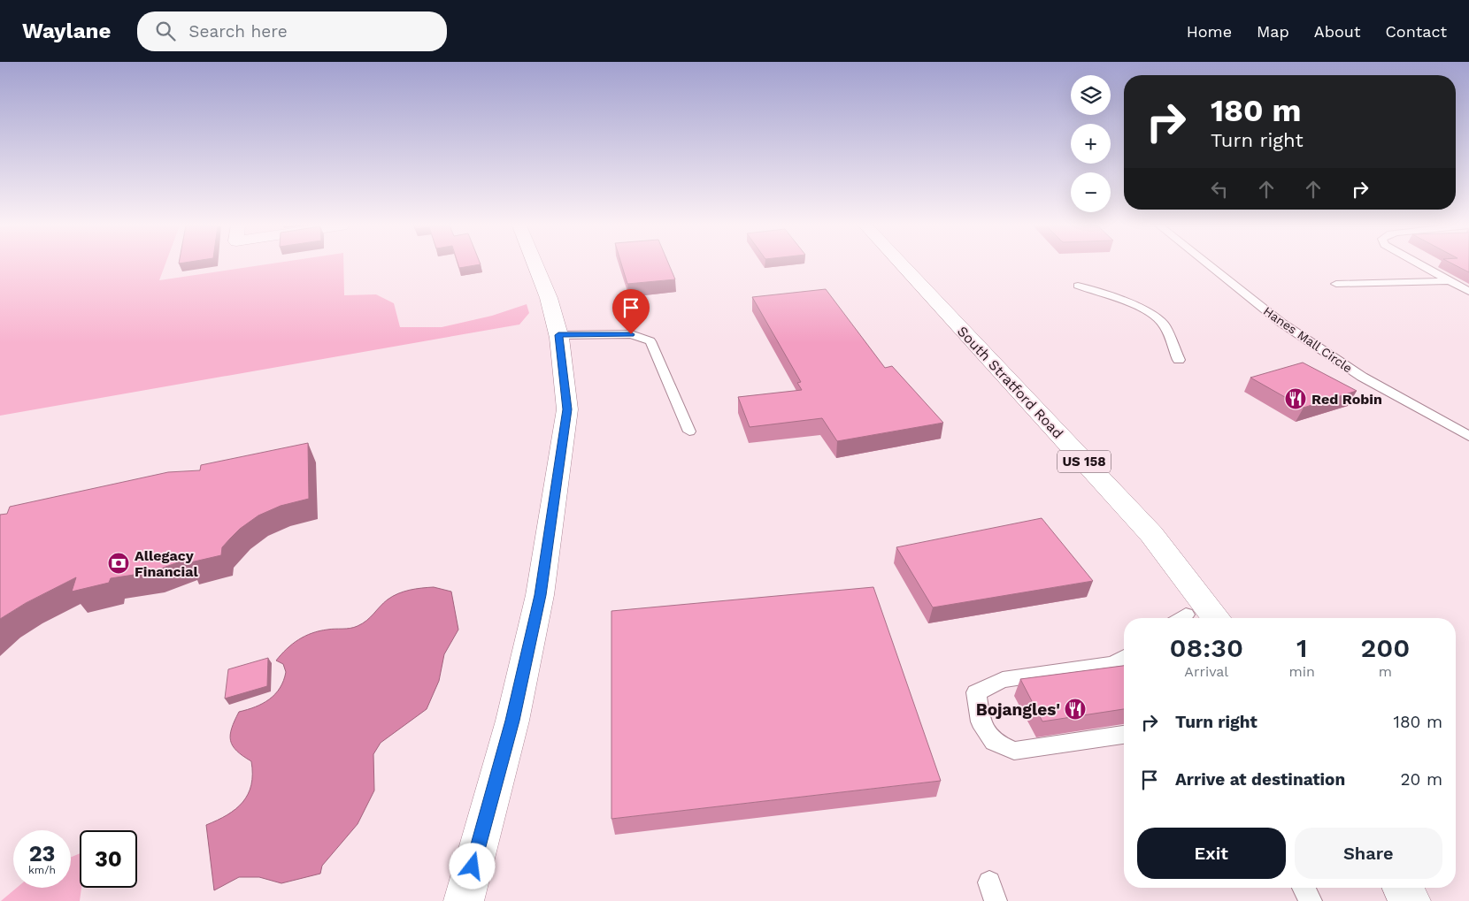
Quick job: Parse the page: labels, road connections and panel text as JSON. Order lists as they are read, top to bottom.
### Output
{
  "streets": {
    "street": ["South Stratford Road", "US 158"],
    "lane": ["Hanes Mall Circle"]
  },
  "places": {
    "restaurant": ["Red Robin", "Bojangles'"],
    "bank": ["Allegacy Financial"]
  },
  "page": {
    "header": "Waylane",
    "search": "Search here",
    "nav": [
      "Home",
      "Map",
      "About",
      "Contact"
    ],
    "map_buttons": ["+", "−"],
    "turn": ["180 m", "Turn right"],
    "eta": [
      "08:30",
      "Arrival",
      "1",
      "min",
      "200",
      "m"
    ],
    "list": [
      {
        "name": "Turn right",
        "value": "180 m"
      },
      {
        "name": "Arrive at destination",
        "value": "20 m"
      }
    ],
    "buttons": ["Exit", "Share"],
    "speed": "23 km/h",
    "limit": "30"
  }
}
